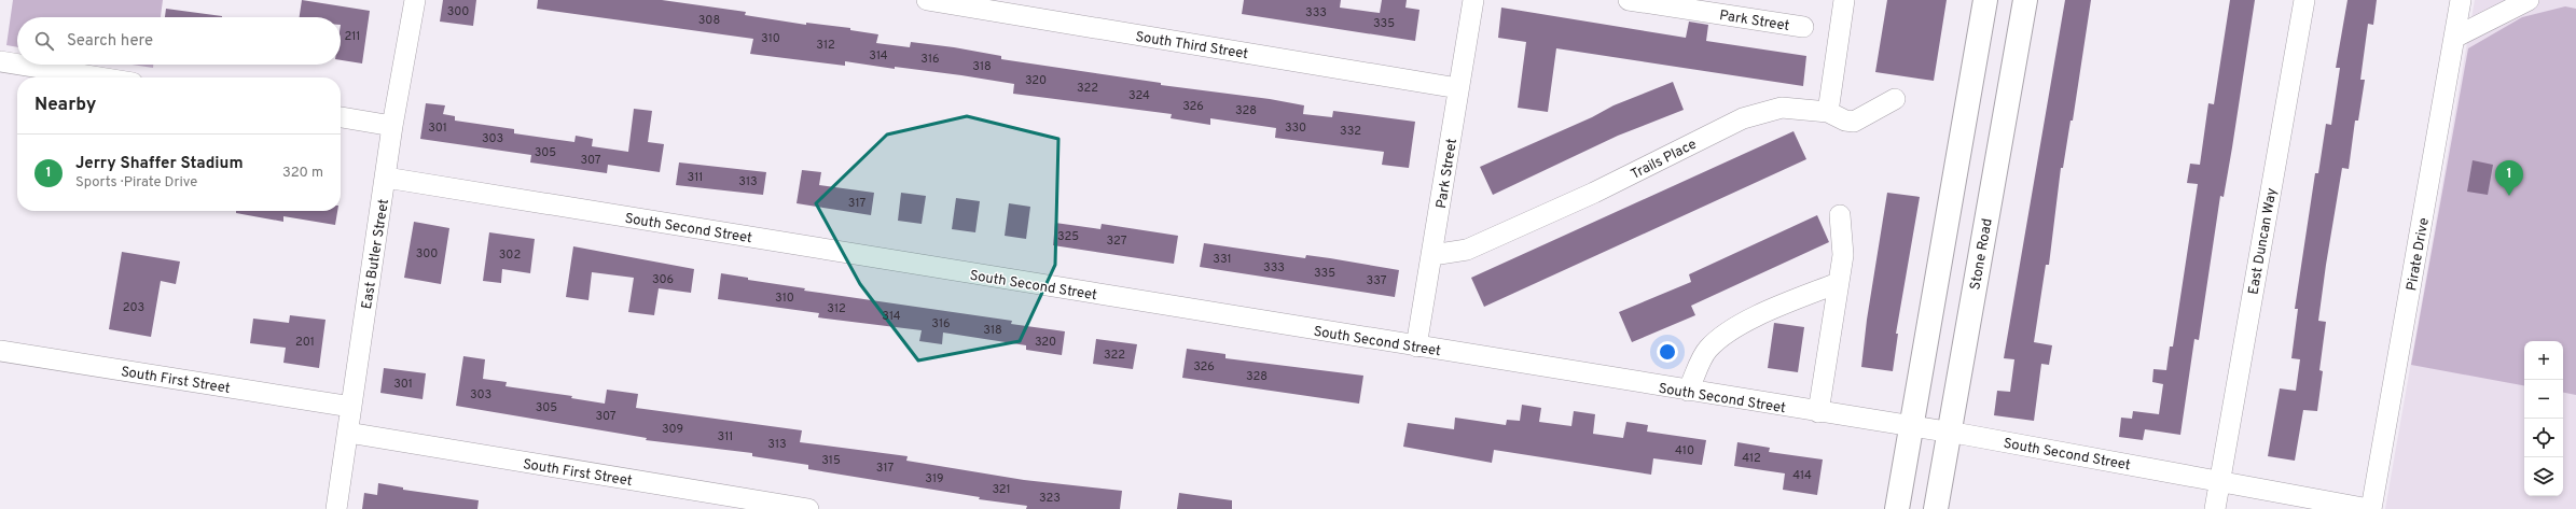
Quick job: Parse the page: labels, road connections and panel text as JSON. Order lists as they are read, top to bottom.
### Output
{
  "streets": {
    "main road": ["Stone Road"],
    "street": [
      "Park Street",
      "South Third Street",
      "Trails Place",
      "South Second Street",
      "East Duncan Way",
      "East Butler Street",
      "Pirate Drive",
      "South First Street"
    ]
  },
  "crossings": [
    ["Park Street", "South Third Street"],
    ["Park Street", "Trails Place"],
    ["Park Street", "South Second Street"],
    ["South Second Street", "East Duncan Way"],
    ["South Second Street", "East Butler Street"],
    ["South Second Street", "Stone Road"],
    ["South Second Street", "Pirate Drive"],
    ["East Butler Street", "South First Street"]
  ],
  "house_numbers": [
    "300",
    "333",
    "308",
    "335",
    "211",
    "310",
    "312",
    "314",
    "316",
    "318",
    "320",
    "322",
    "324",
    "326",
    "328",
    "301",
    "330",
    "332",
    "303",
    "305",
    "307",
    "311",
    "313",
    "317",
    "325",
    "327",
    "300",
    "302",
    "331",
    "333",
    "335",
    "306",
    "337",
    "310",
    "203",
    "312",
    "314",
    "316",
    "318",
    "201",
    "320",
    "322",
    "326",
    "328",
    "301",
    "303",
    "305",
    "307",
    "309",
    "311",
    "313",
    "410",
    "412",
    "315",
    "317",
    "414",
    "319",
    "321",
    "323"
  ],
  "page": {
    "search": "Search here",
    "heading": "Nearby",
    "list": [
      {
        "mark": "1",
        "name": "Jerry Shaffer Stadium",
        "note": "Sports · Pirate Drive",
        "value": "320 m"
      }
    ],
    "pins": "1",
    "map_buttons": ["+", "−"]
  }
}
